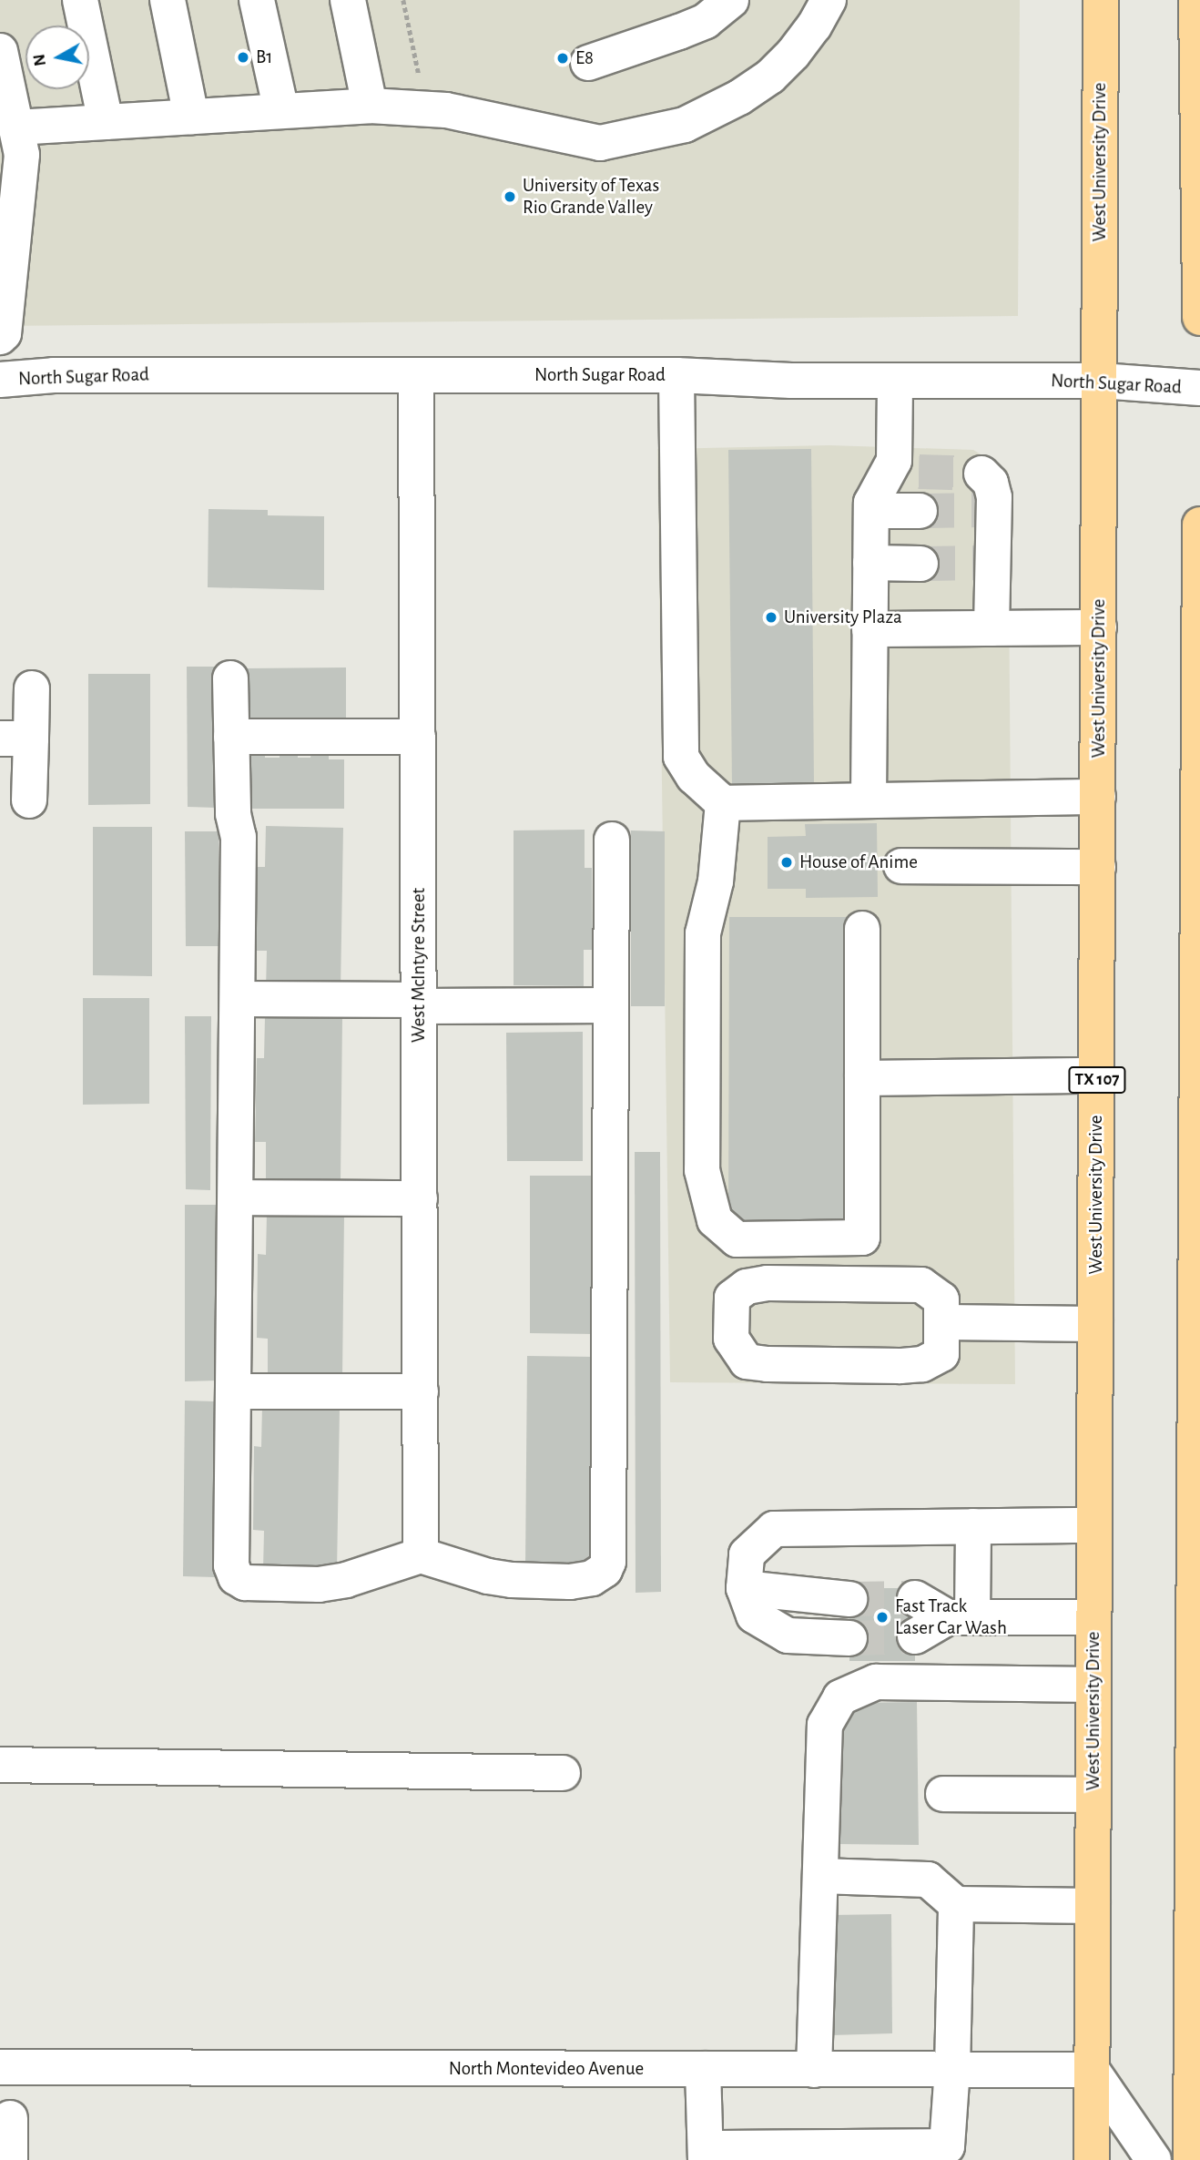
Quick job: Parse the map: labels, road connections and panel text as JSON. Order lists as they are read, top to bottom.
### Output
{
  "streets": {
    "main road": ["West University Drive", "TX 107"],
    "street": ["North Sugar Road", "West McIntyre Street", "North Montevideo Avenue"]
  },
  "crossings": [
    ["West University Drive", "North Sugar Road"],
    ["West University Drive", "North Montevideo Avenue"],
    ["North Sugar Road", "West McIntyre Street"]
  ],
  "places": [
    "B1",
    "E8",
    "University of Texas Rio Grande Valley",
    "University Plaza",
    "House of Anime",
    "Fast Track Laser Car Wash"
  ],
  "north": "left"
}
